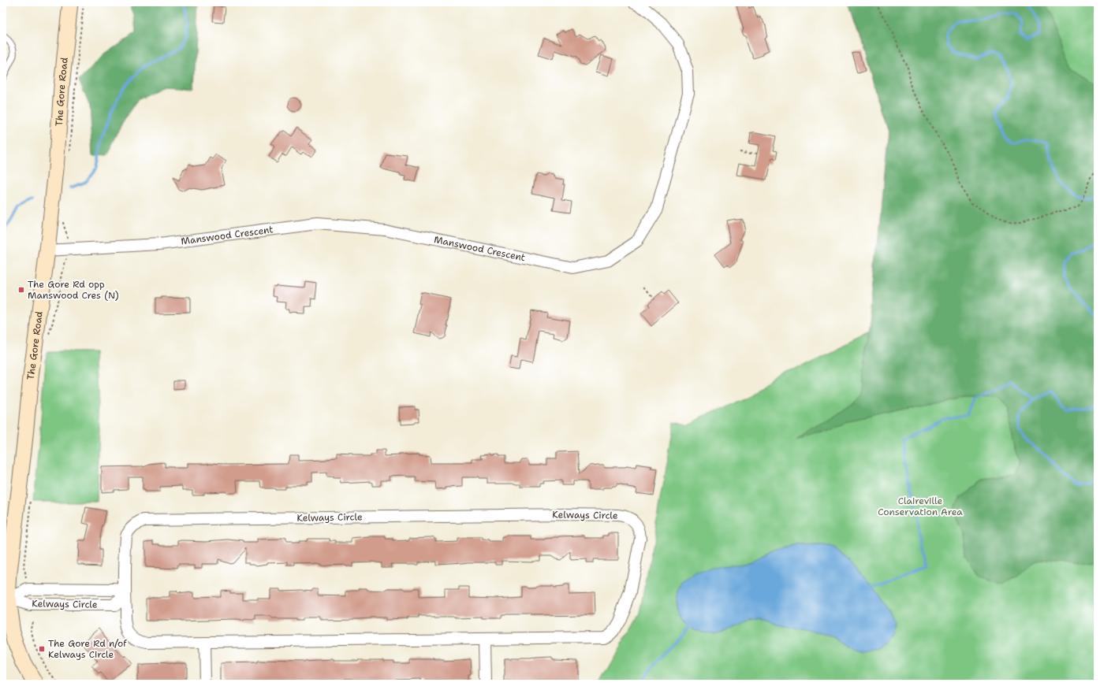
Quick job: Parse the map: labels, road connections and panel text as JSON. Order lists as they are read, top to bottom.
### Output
{
  "streets": {
    "main road": ["The Gore Road"],
    "street": ["Manswood Crescent", "Kelways Circle"]
  },
  "crossings": [
    ["The Gore Road", "Manswood Crescent"],
    ["The Gore Road", "Kelways Circle"]
  ],
  "parks": ["Claireville Conservation Area"],
  "places": {
    "transit": ["The Gore Rd opp Manswood Cres (N)", "The Gore Rd n/of Kelways Circle"]
  }
}
